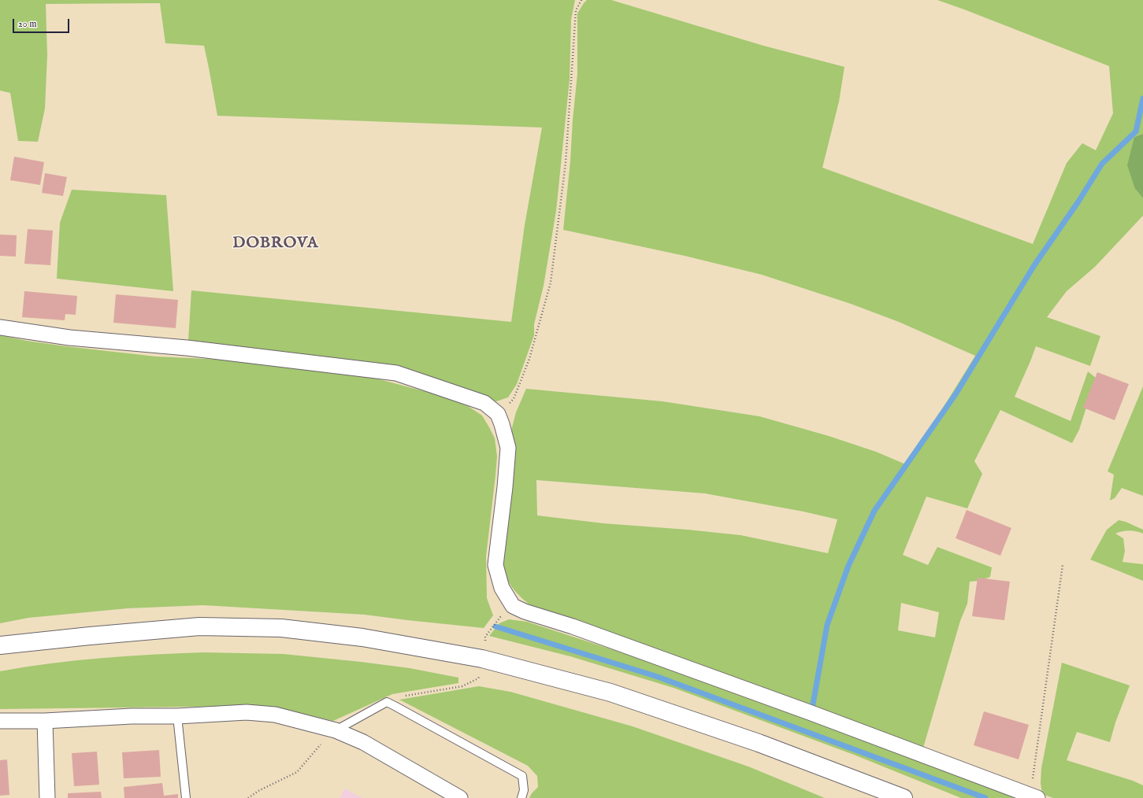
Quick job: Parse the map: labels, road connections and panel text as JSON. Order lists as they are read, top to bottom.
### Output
{
  "districts": ["DOBROVA"],
  "scale_bar": "20 m"
}
